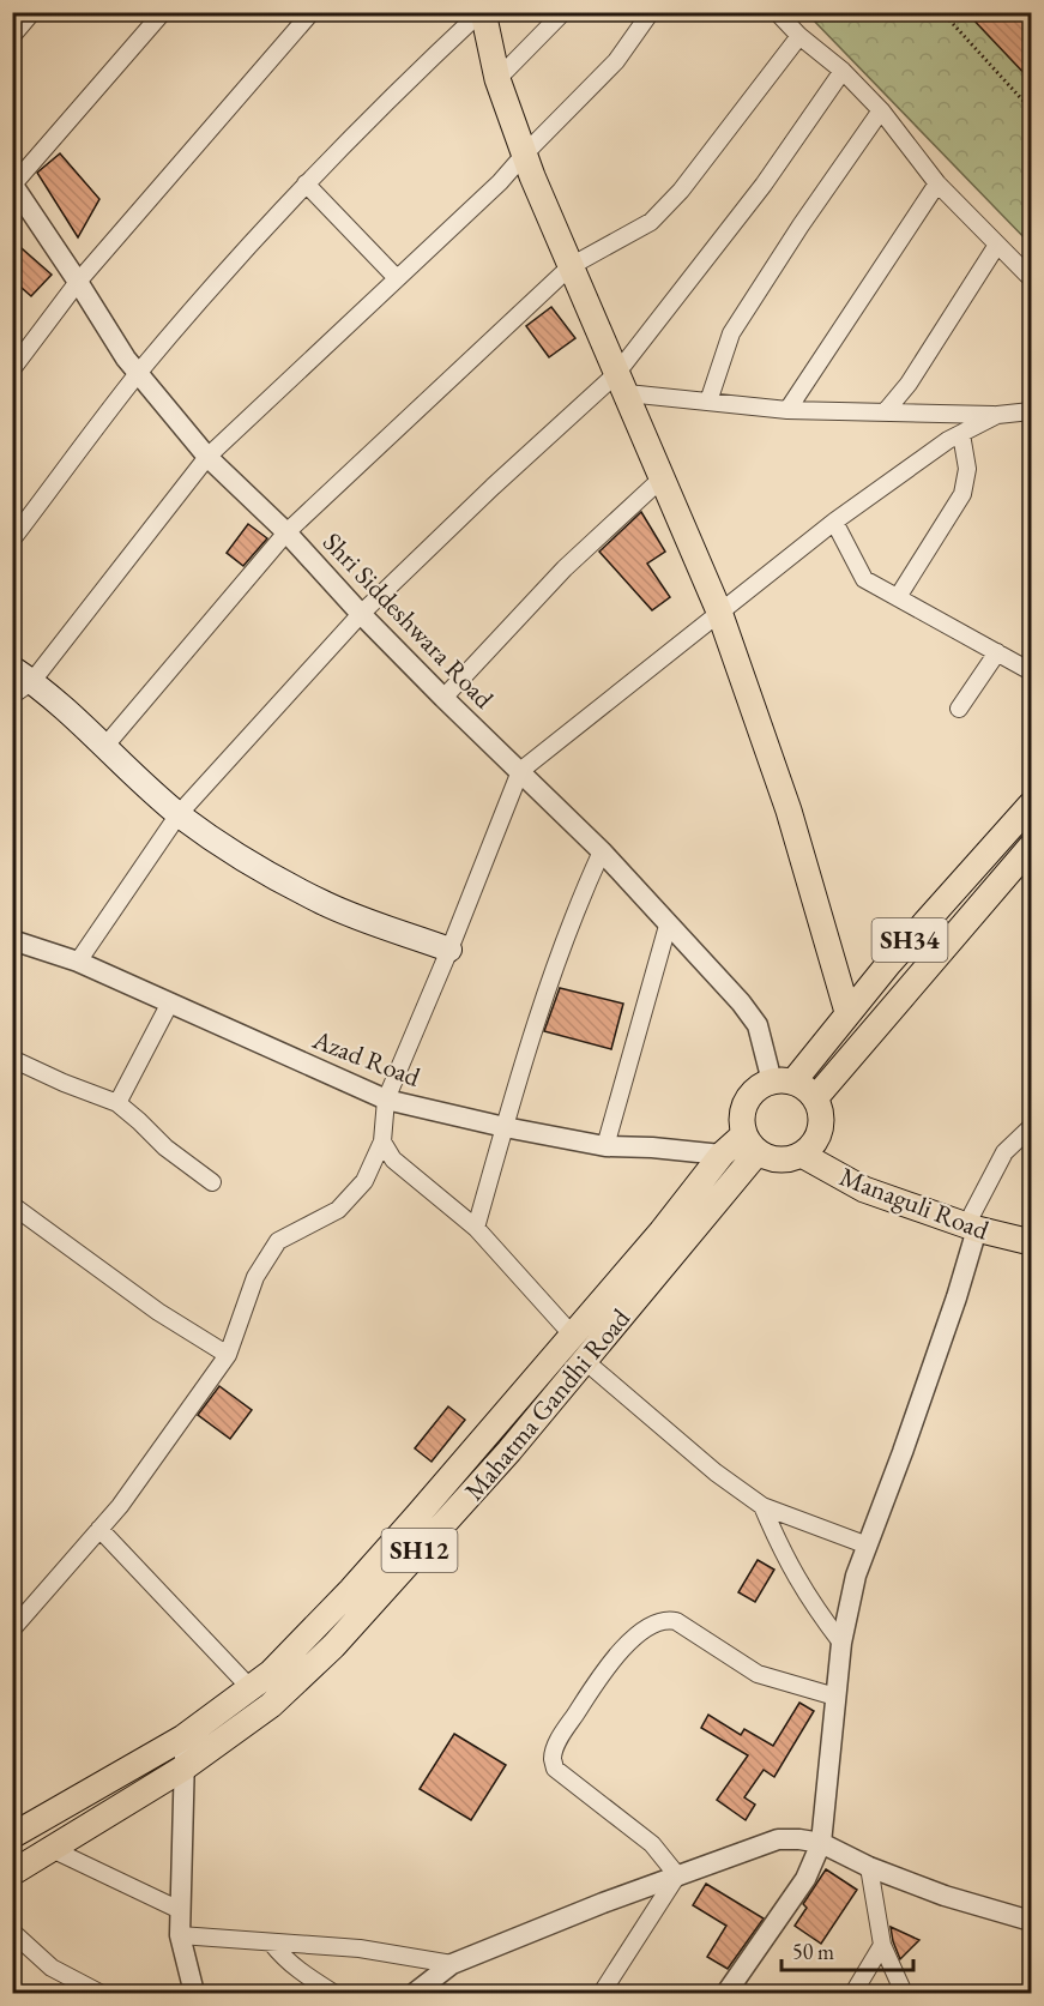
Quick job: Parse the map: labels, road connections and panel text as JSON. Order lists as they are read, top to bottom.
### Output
{
  "streets": {
    "main road": [
      "SH34",
      "Managuli Road",
      "Mahatma Gandhi Road",
      "SH12"
    ],
    "street": ["Shri Siddeshwara Road", "Azad Road"]
  },
  "crossings": [
    ["Shri Siddeshwara Road", "SH34"],
    ["Shri Siddeshwara Road", "Managuli Road"],
    ["Shri Siddeshwara Road", "Mahatma Gandhi Road"],
    ["SH34", "Managuli Road"],
    ["SH34", "Mahatma Gandhi Road"],
    ["Azad Road", "Mahatma Gandhi Road"],
    ["Managuli Road", "Mahatma Gandhi Road"]
  ],
  "scale_bar": "50 m"
}
